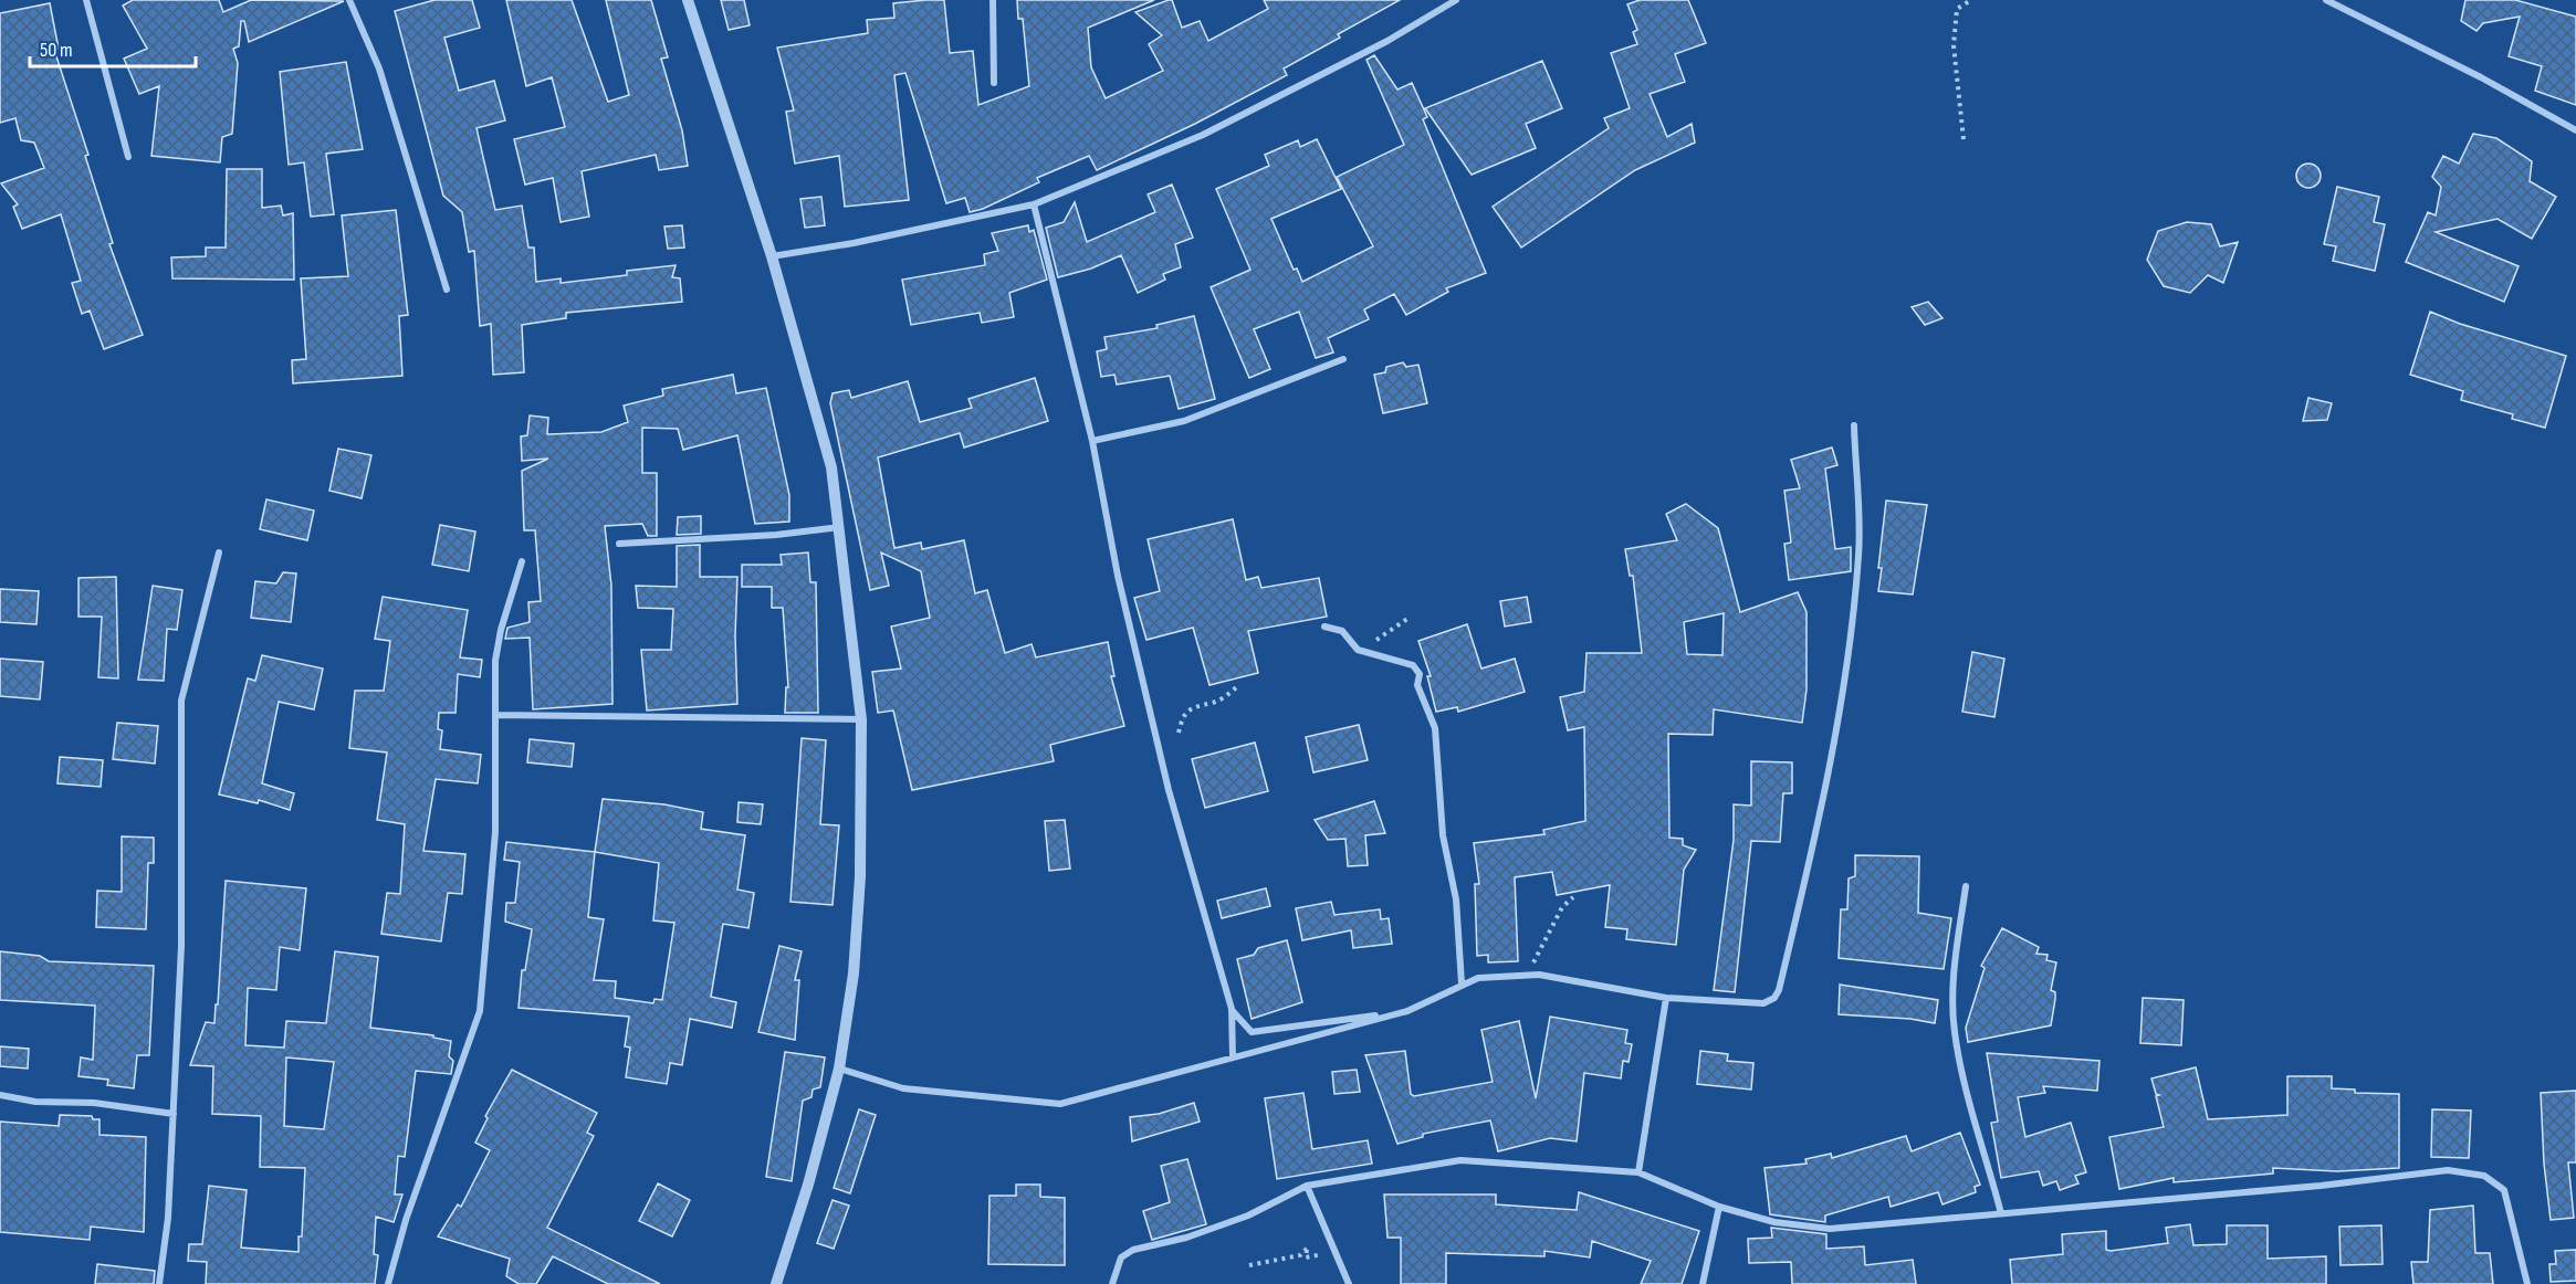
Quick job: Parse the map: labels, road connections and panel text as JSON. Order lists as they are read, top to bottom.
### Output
{
  "scale_bar": "50 m"
}
